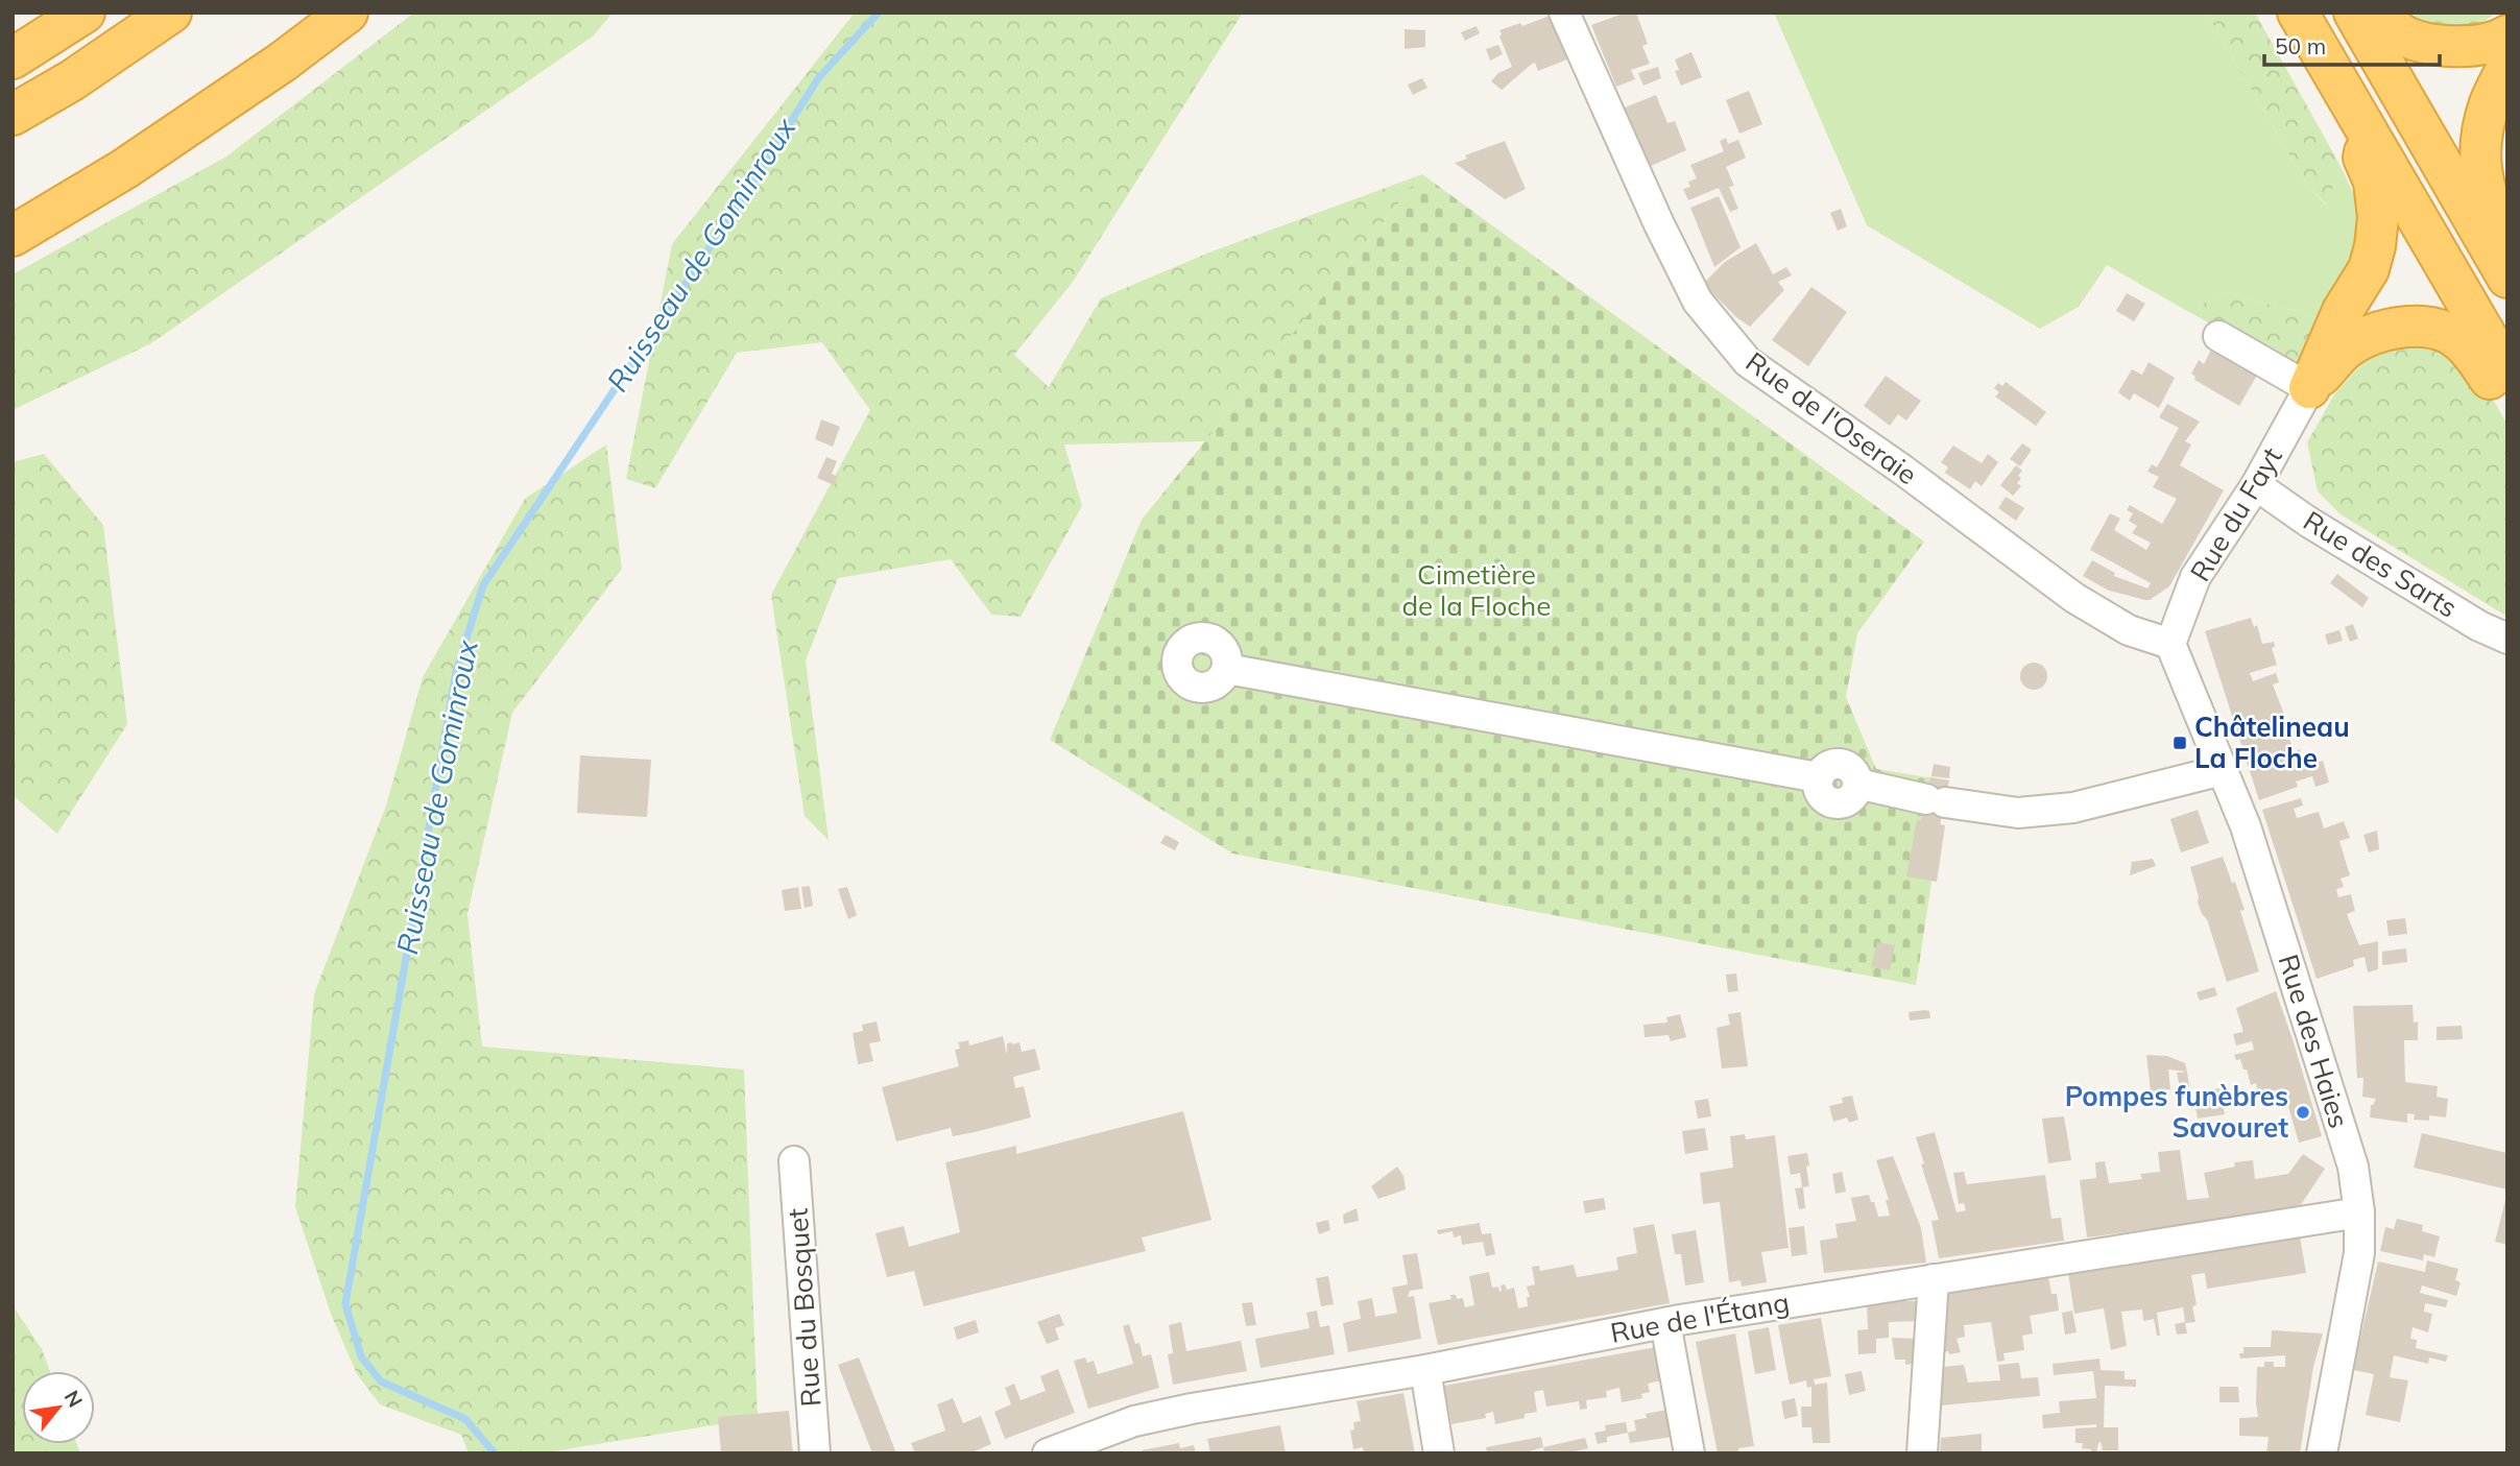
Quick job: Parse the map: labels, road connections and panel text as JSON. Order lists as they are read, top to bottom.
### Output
{
  "streets": {
    "street": [
      "Rue de l'Oseraie",
      "Rue du Fayt",
      "Rue des Sarts",
      "Rue des Haies",
      "Rue du Bosquet",
      "Rue de l'Étang"
    ]
  },
  "crossings": [
    ["Rue de l'Oseraie", "Rue du Fayt"],
    ["Rue de l'Oseraie", "Rue des Haies"],
    ["Rue du Fayt", "Rue des Sarts"],
    ["Rue du Fayt", "Rue des Haies"],
    ["Rue des Haies", "Rue de l'Étang"]
  ],
  "water": ["Ruisseau de Gominroux"],
  "parks": ["Cimetière de la Floche"],
  "places": {
    "transit": ["Châtelineau La Floche"],
    "other": ["Pompes funèbres Savouret"]
  },
  "scale_bar": "50 m",
  "north": "top right"
}
